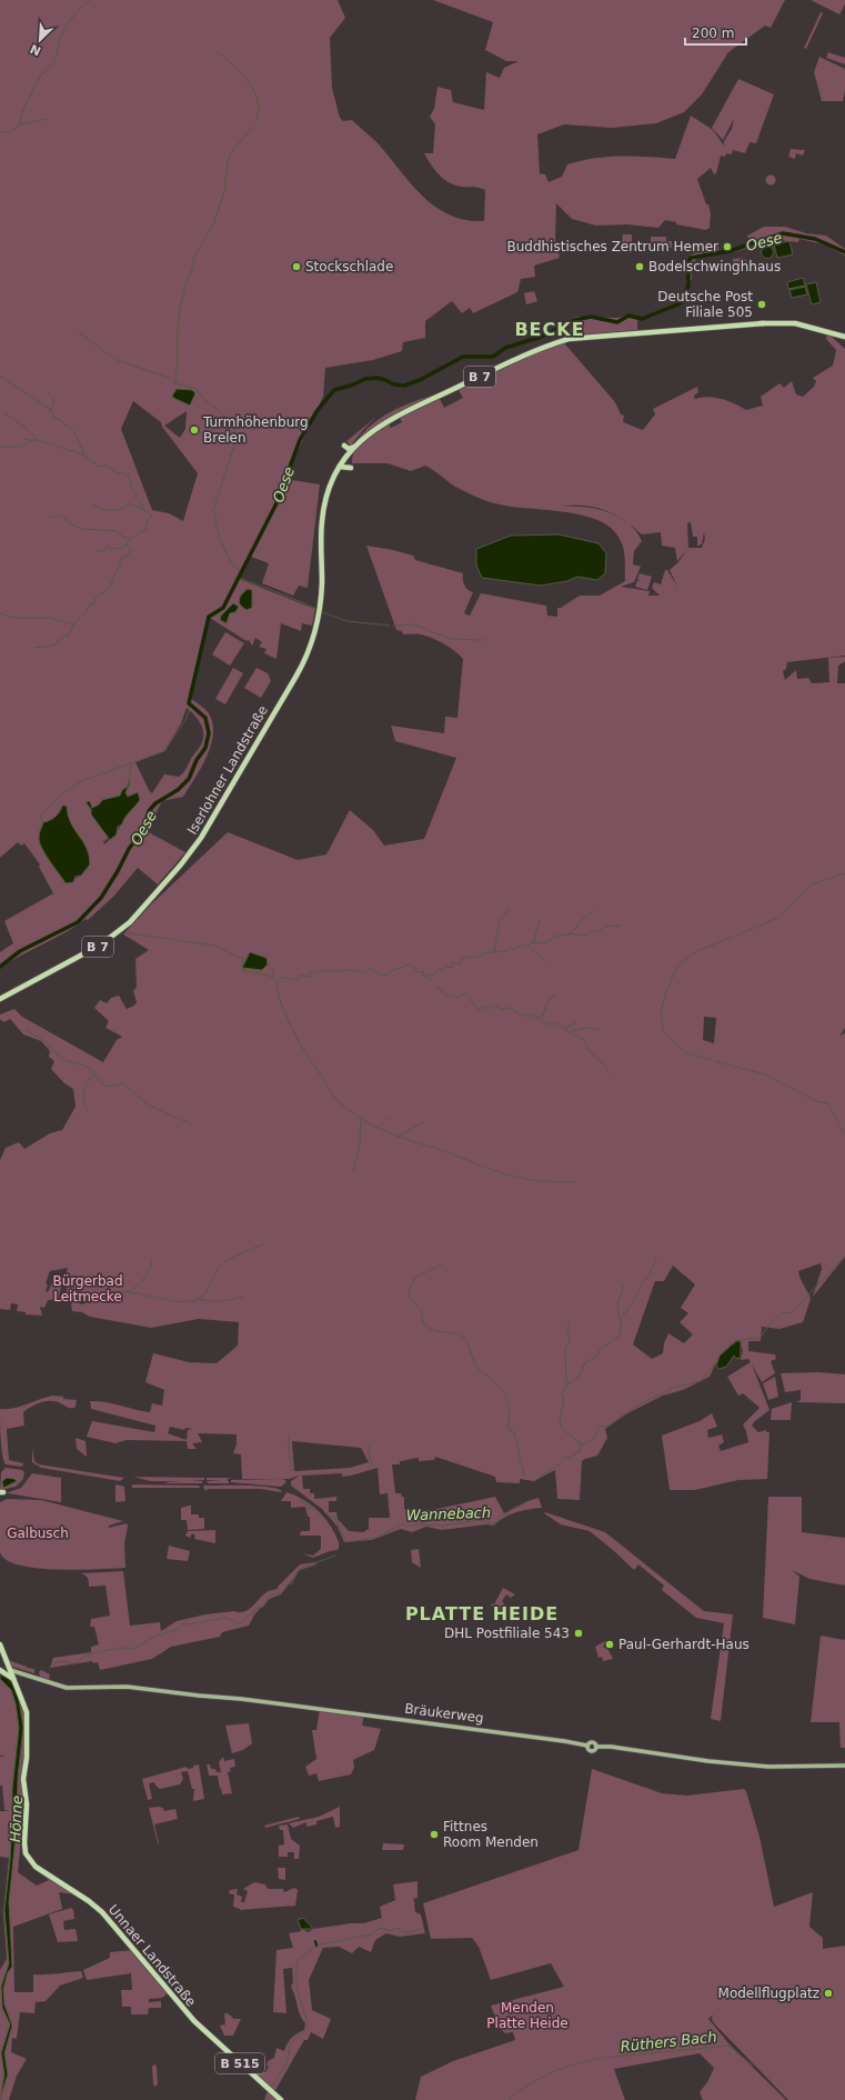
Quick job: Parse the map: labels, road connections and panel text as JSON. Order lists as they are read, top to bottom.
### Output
{
  "streets": {
    "main road": [
      "B 7",
      "Iserlohner Landstraße",
      "Bräukerweg",
      "Unnaer Landstraße",
      "B 515"
    ]
  },
  "crossings": [
    ["B 7", "Iserlohner Landstraße"],
    ["Bräukerweg", "Unnaer Landstraße"]
  ],
  "districts": ["BECKE", "PLATTE HEIDE"],
  "water": [
    "Oese",
    "Wannebach",
    "Hönne",
    "Rüthers Bach"
  ],
  "parks": ["Bürgerbad Leitmecke", "Galbusch", "Menden Platte Heide"],
  "places": [
    "Buddhistisches Zentrum Hemer",
    "Stockschlade",
    "Bodelschwinghhaus",
    "Deutsche Post Filiale 505",
    "Turmhöhenburg Brelen",
    "DHL Postfiliale 543",
    "Paul-Gerhardt-Haus",
    "Fittnes Room Menden",
    "Modellflugplatz"
  ],
  "scale_bar": "200 m",
  "north": "bottom left"
}
